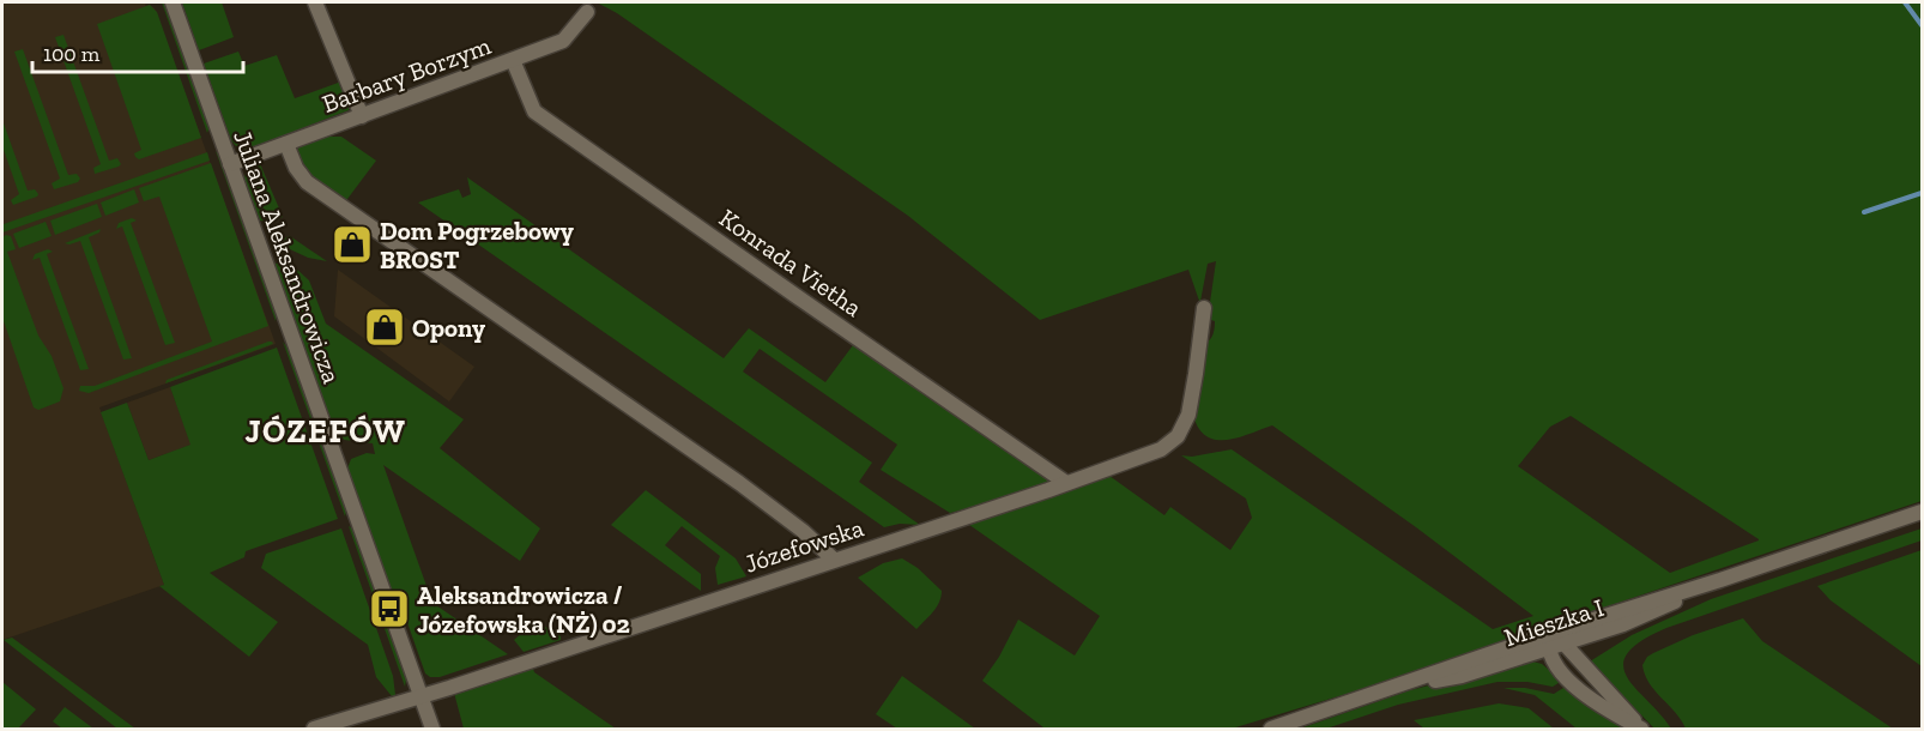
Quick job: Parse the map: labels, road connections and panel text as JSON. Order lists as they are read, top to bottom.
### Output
{
  "streets": {
    "street": [
      "Barbary Borzym",
      "Juliana Aleksandrowicza",
      "Konrada Vietha",
      "Józefowska",
      "Mieszka I"
    ]
  },
  "crossings": [
    ["Barbary Borzym", "Juliana Aleksandrowicza"],
    ["Barbary Borzym", "Konrada Vietha"],
    ["Juliana Aleksandrowicza", "Józefowska"],
    ["Konrada Vietha", "Józefowska"]
  ],
  "districts": ["JÓZEFÓW"],
  "places": {
    "shop": ["Dom Pogrzebowy BROST", "Opony"],
    "bus stop": ["Aleksandrowicza / Józefowska (NŻ) 02"]
  },
  "scale_bar": "100 m"
}
